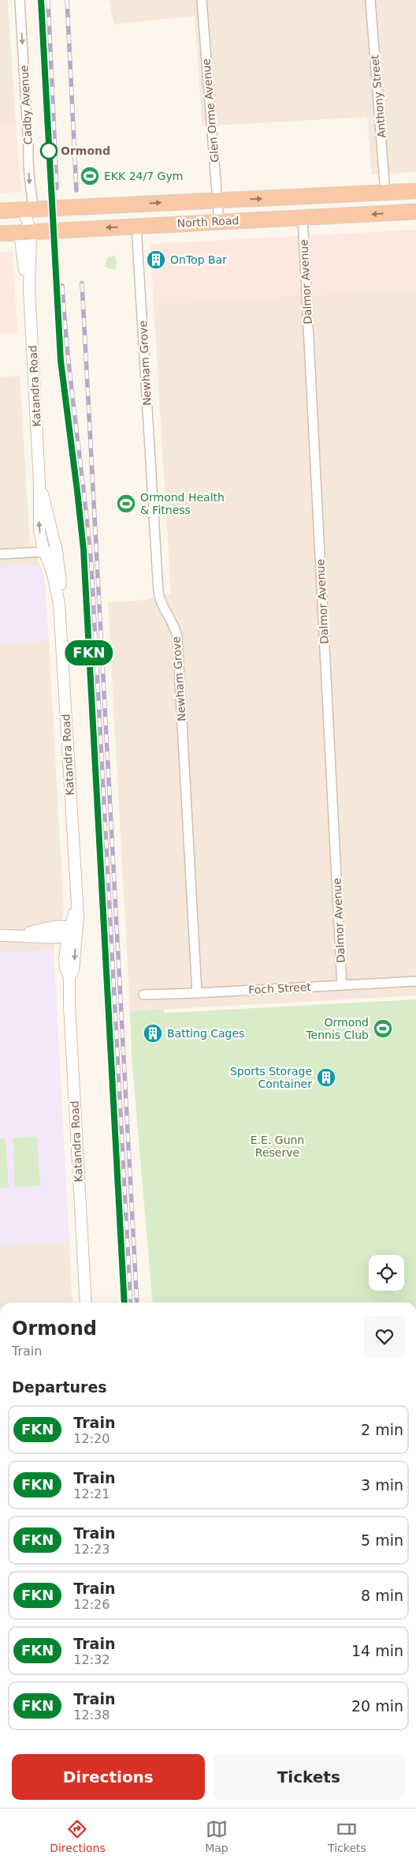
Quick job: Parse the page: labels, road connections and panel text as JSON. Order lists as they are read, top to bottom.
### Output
{
  "streets": {
    "highway": ["North Road"],
    "street": [
      "Anthony Street",
      "Cadby Avenue",
      "Glen Orme Avenue",
      "Dalmor Avenue",
      "Newham Grove",
      "Katandra Road",
      "Foch Street"
    ]
  },
  "crossings": [
    ["Anthony Street", "North Road"],
    ["Cadby Avenue", "North Road"],
    ["Cadby Avenue", "Katandra Road"],
    ["Glen Orme Avenue", "North Road"],
    ["North Road", "Dalmor Avenue"],
    ["North Road", "Newham Grove"],
    ["North Road", "Katandra Road"],
    ["Dalmor Avenue", "Foch Street"],
    ["Newham Grove", "Foch Street"]
  ],
  "one_way": ["Cadby Avenue"],
  "parks": ["E.E. Gunn Reserve"],
  "places": {
    "other": ["Ormond"],
    "sports": ["EKK 24/7 Gym", "Ormond Health & Fitness", "Ormond Tennis Club"],
    "building": ["OnTop Bar", "Batting Cages", "Sports Storage Container"]
  },
  "page": {
    "on_map": "FKN",
    "heading": [
      ["Ormond", "Train"],
      "Departures"
    ],
    "list": [
      {
        "mark": "FKN",
        "name": "Train",
        "note": "12:20",
        "value": "2 min"
      },
      {
        "mark": "FKN",
        "name": "Train",
        "note": "12:21",
        "value": "3 min"
      },
      {
        "mark": "FKN",
        "name": "Train",
        "note": "12:23",
        "value": "5 min"
      },
      {
        "mark": "FKN",
        "name": "Train",
        "note": "12:26",
        "value": "8 min"
      },
      {
        "mark": "FKN",
        "name": "Train",
        "note": "12:32",
        "value": "14 min"
      },
      {
        "mark": "FKN",
        "name": "Train",
        "note": "12:38",
        "value": "20 min"
      }
    ],
    "buttons": ["Directions", "Tickets"],
    "tabs": ["Directions", "Map", "Tickets"]
  }
}
